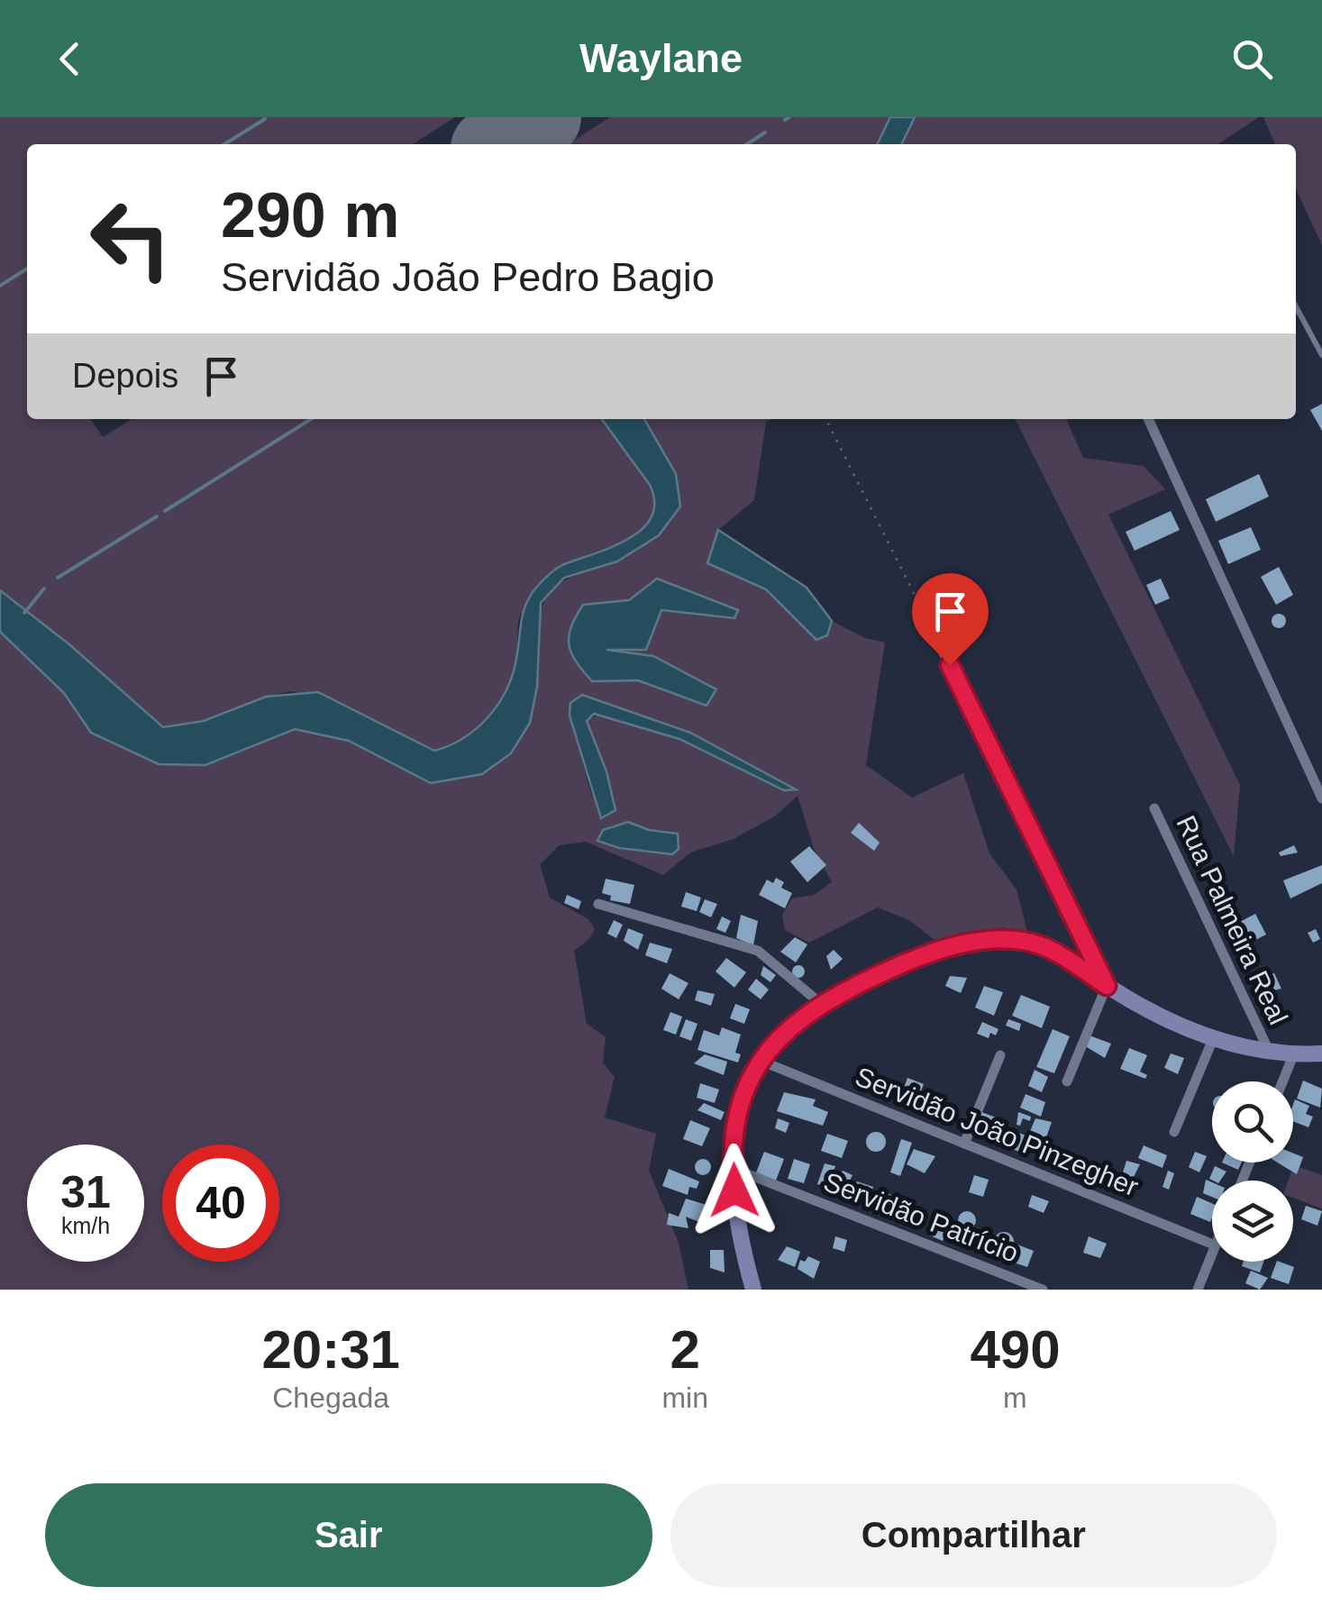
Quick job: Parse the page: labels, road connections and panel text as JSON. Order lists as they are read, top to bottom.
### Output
{
  "streets": {
    "street": ["Rua Palmeira Real", "Servidão João Pinzegher", "Servidão Patrício"]
  },
  "page": {
    "header": "Waylane",
    "turn": ["290 m", "Servidão João Pedro Bagio"],
    "then": "Depois",
    "speed": "31 km/h",
    "limit": "40",
    "eta": [
      "20:31",
      "Chegada",
      "2",
      "min",
      "490",
      "m"
    ],
    "buttons": ["Sair", "Compartilhar"]
  }
}
